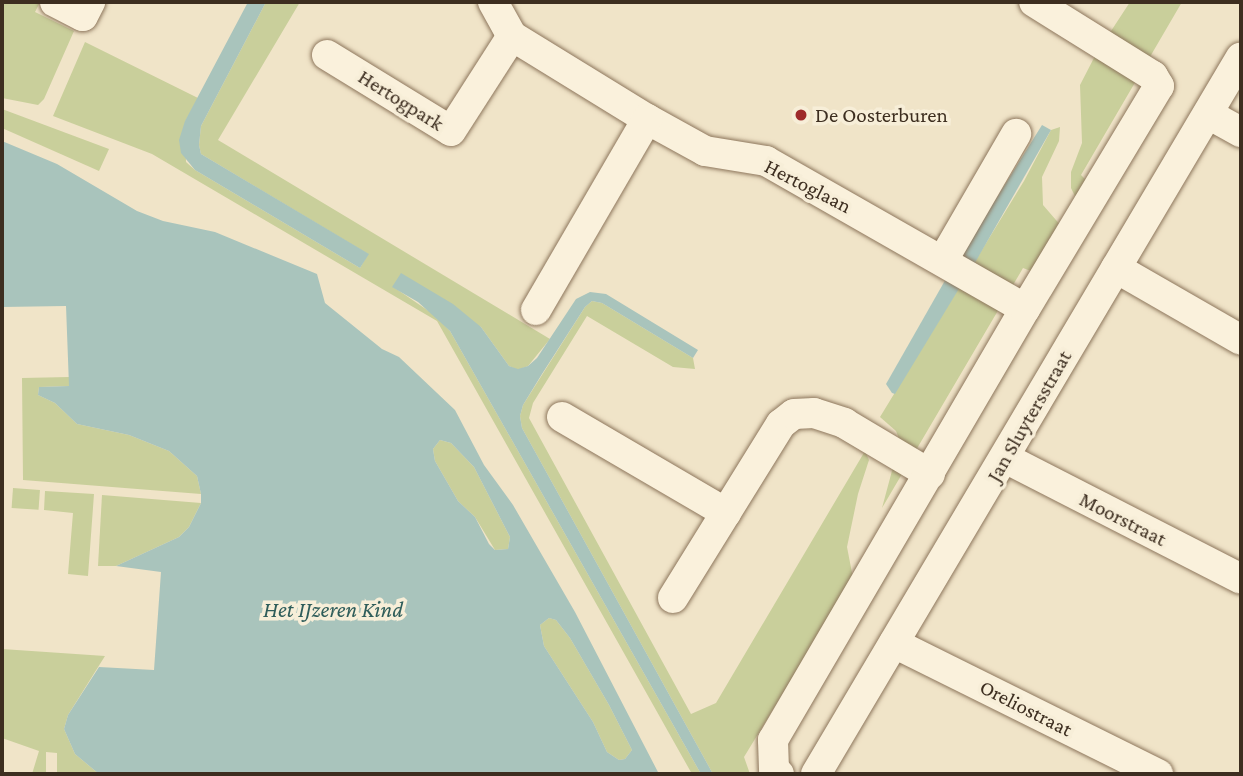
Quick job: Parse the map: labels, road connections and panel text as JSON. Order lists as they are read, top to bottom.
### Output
{
  "streets": {
    "street": [
      "Hertogpark",
      "Hertoglaan",
      "Jan Sluytersstraat",
      "Moorstraat",
      "Oreliostraat"
    ]
  },
  "crossings": [
    ["Hertogpark", "Hertoglaan"],
    ["Jan Sluytersstraat", "Moorstraat"],
    ["Jan Sluytersstraat", "Oreliostraat"]
  ],
  "water": ["Het IJzeren Kind"],
  "places": ["De Oosterburen"]
}
